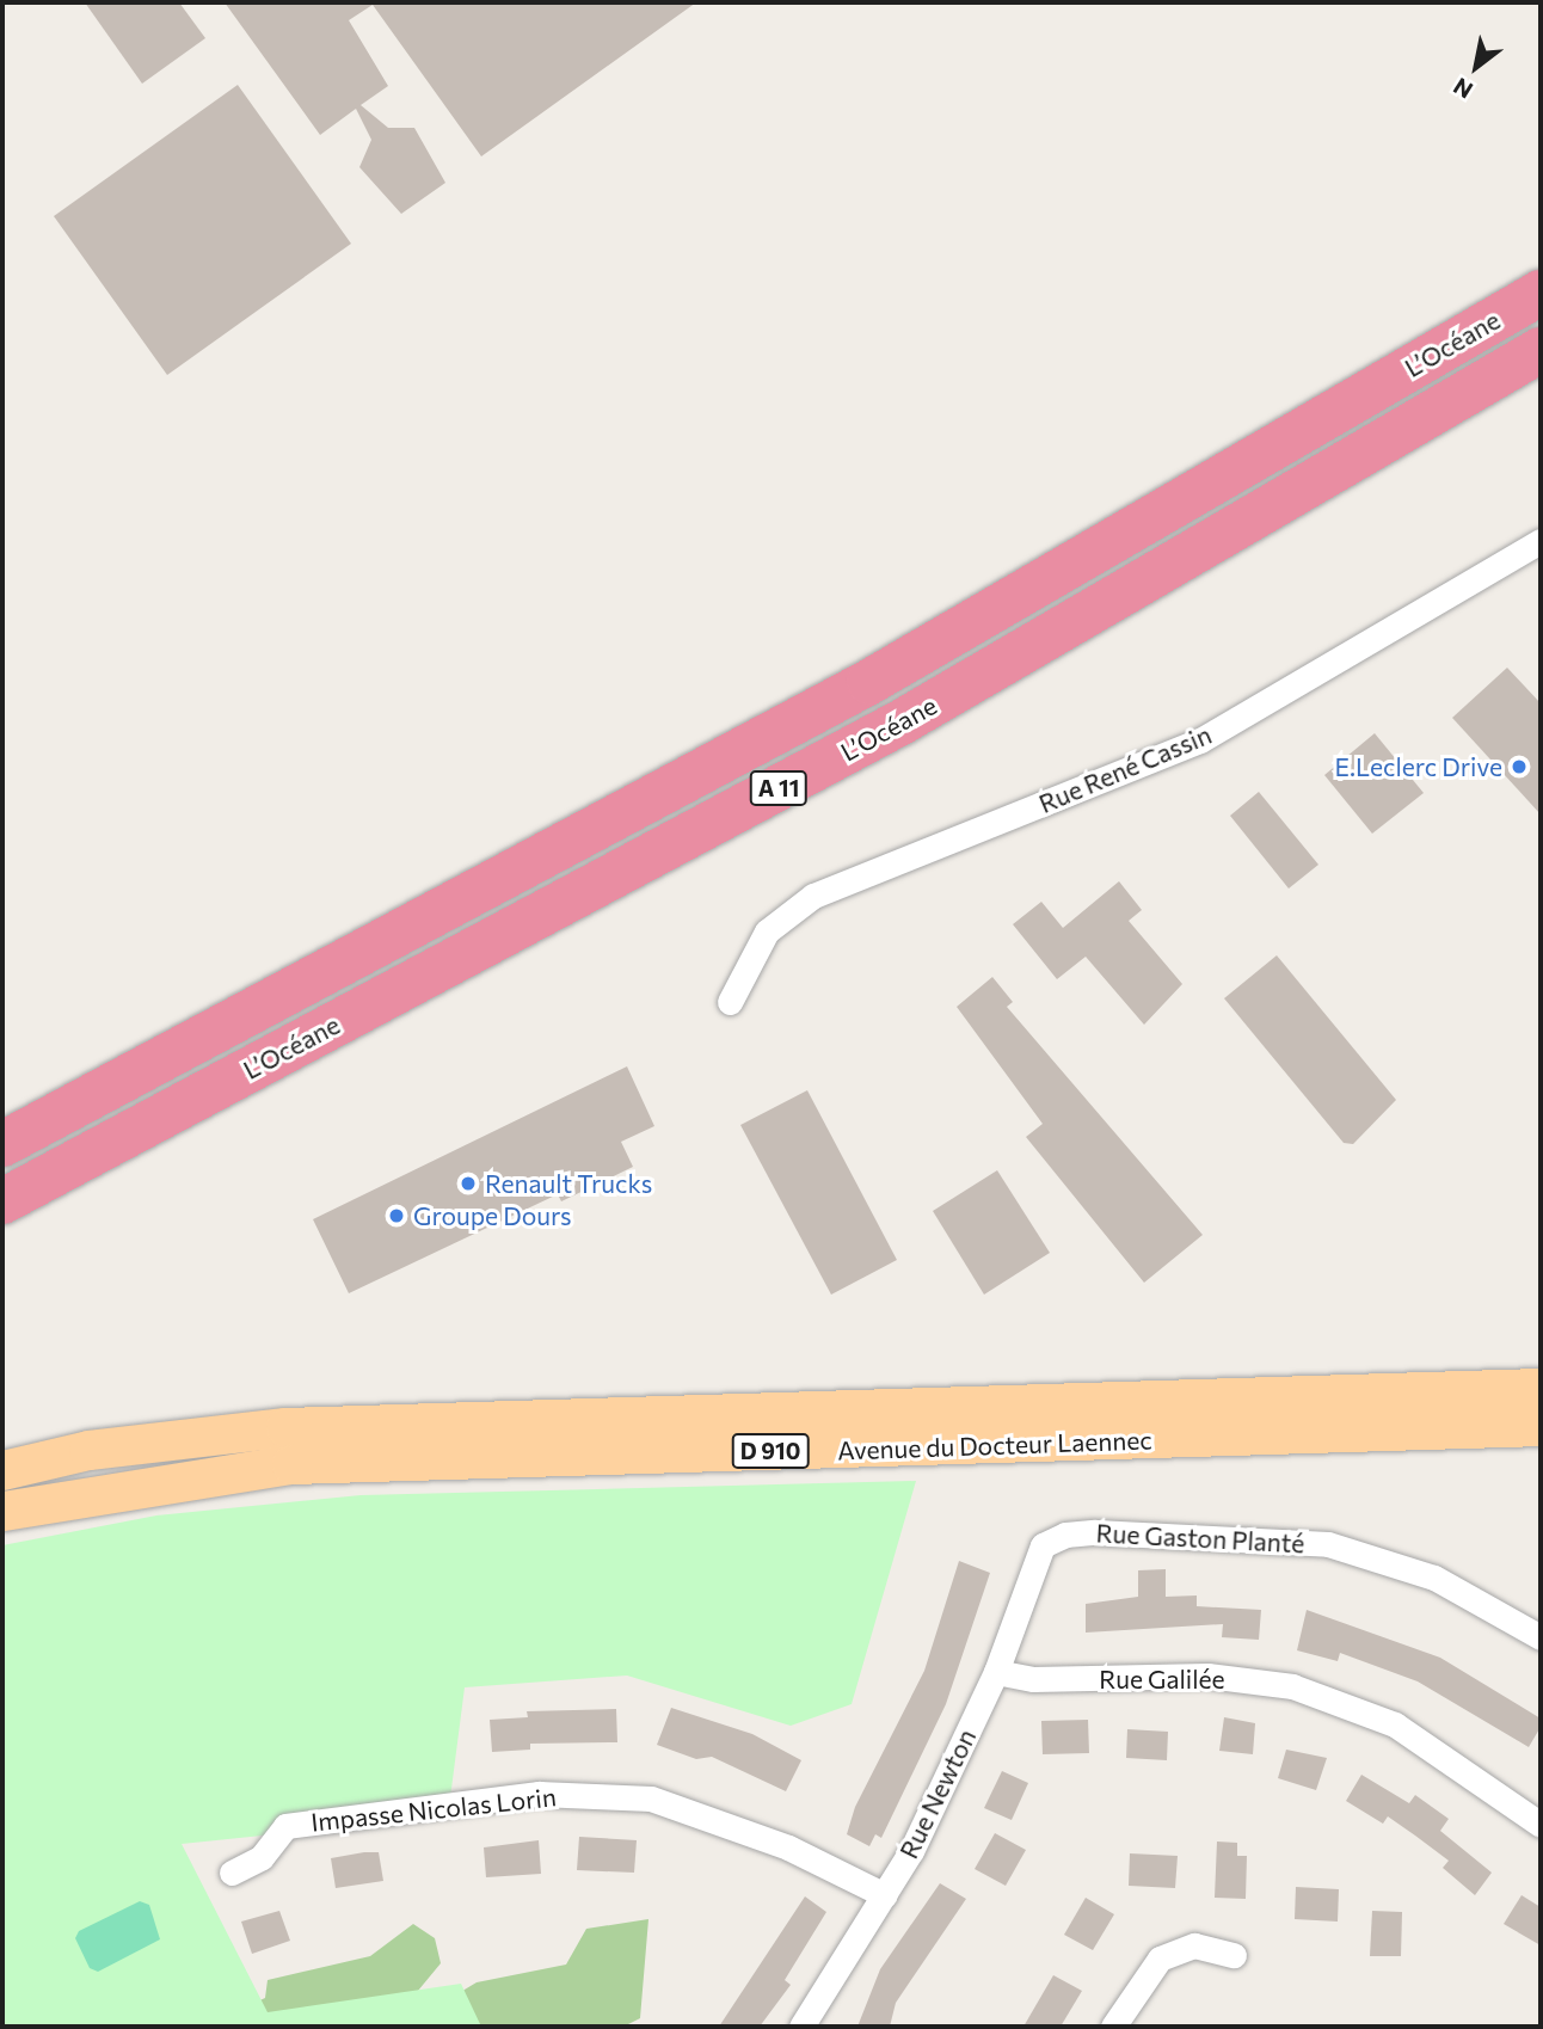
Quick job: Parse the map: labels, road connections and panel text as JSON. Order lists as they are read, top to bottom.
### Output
{
  "streets": {
    "highway": ["L’Océane", "A 11"],
    "main road": ["Avenue du Docteur Laennec", "D 910"],
    "street": [
      "Rue René Cassin",
      "Rue Gaston Planté",
      "Rue Galilée",
      "Rue Newton",
      "Impasse Nicolas Lorin"
    ]
  },
  "crossings": [
    ["Rue Gaston Planté", "Rue Newton"],
    ["Rue Galilée", "Rue Newton"],
    ["Rue Newton", "Impasse Nicolas Lorin"]
  ],
  "places": ["E.Leclerc Drive", "Renault Trucks", "Groupe Dours"],
  "north": "bottom left"
}
